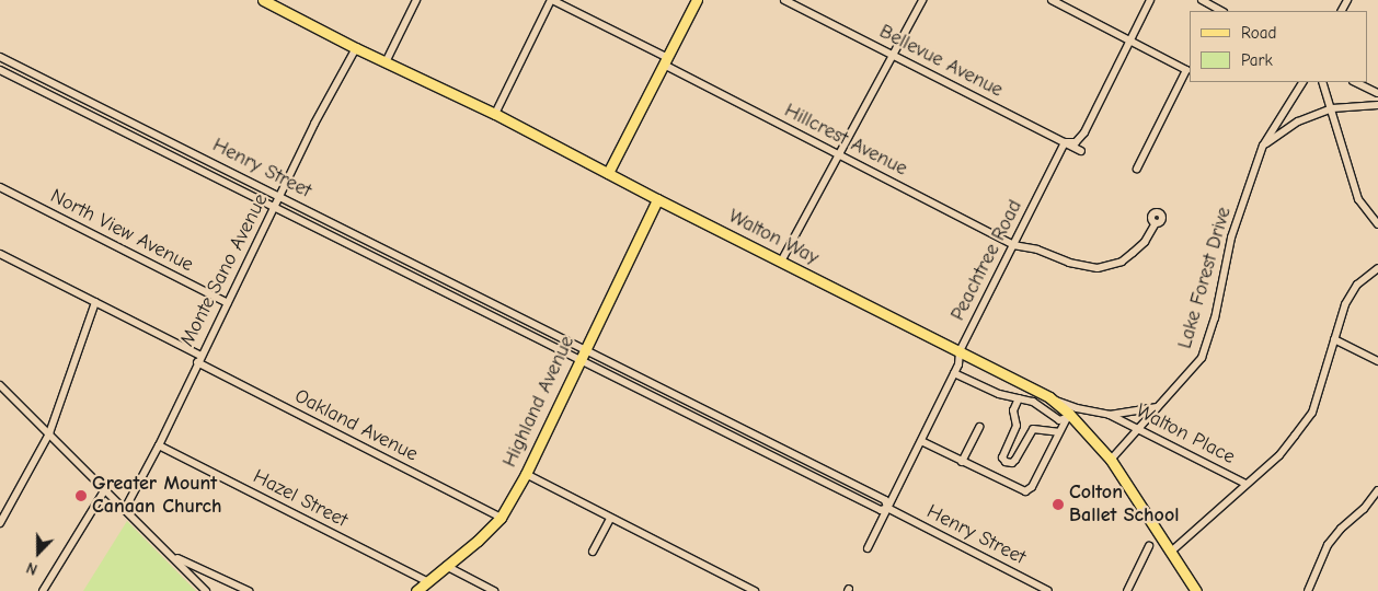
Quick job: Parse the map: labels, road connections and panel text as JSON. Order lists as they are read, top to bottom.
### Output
{
  "streets": {
    "main road": ["Walton Way", "Highland Avenue"],
    "street": [
      "Bellevue Avenue",
      "Hillcrest Avenue",
      "Henry Street",
      "North View Avenue",
      "Peachtree Road",
      "Monte Sano Avenue",
      "Lake Forest Drive",
      "Oakland Avenue",
      "Walton Place",
      "Hazel Street"
    ]
  },
  "crossings": [
    ["Bellevue Avenue", "Peachtree Road"],
    ["Hillcrest Avenue", "Peachtree Road"],
    ["Henry Street", "Peachtree Road"],
    ["Henry Street", "Monte Sano Avenue"],
    ["Henry Street", "Highland Avenue"],
    ["North View Avenue", "Monte Sano Avenue"],
    ["Walton Way", "Peachtree Road"],
    ["Walton Way", "Monte Sano Avenue"],
    ["Walton Way", "Lake Forest Drive"],
    ["Walton Way", "Highland Avenue"],
    ["Walton Way", "Walton Place"],
    ["Monte Sano Avenue", "Oakland Avenue"],
    ["Monte Sano Avenue", "Hazel Street"],
    ["Lake Forest Drive", "Walton Place"],
    ["Highland Avenue", "Oakland Avenue"],
    ["Highland Avenue", "Hazel Street"]
  ],
  "places": ["Greater Mount Canaan Church", "Colton Ballet School"],
  "legend": ["Road", "Park"],
  "north": "bottom"
}
